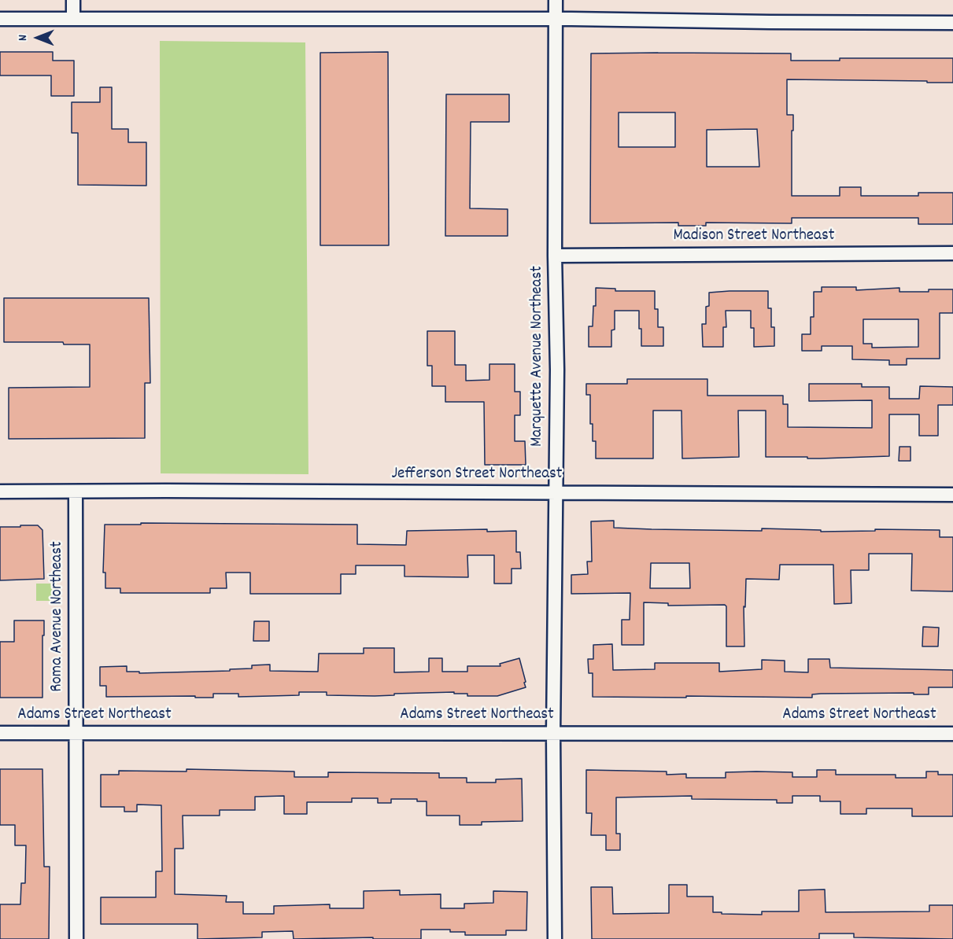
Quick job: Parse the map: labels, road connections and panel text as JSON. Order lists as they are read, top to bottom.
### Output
{
  "streets": {
    "street": [
      "Madison Street Northeast",
      "Marquette Avenue Northeast",
      "Jefferson Street Northeast",
      "Roma Avenue Northeast",
      "Adams Street Northeast"
    ]
  },
  "crossings": [
    ["Madison Street Northeast", "Marquette Avenue Northeast"],
    ["Marquette Avenue Northeast", "Jefferson Street Northeast"],
    ["Marquette Avenue Northeast", "Adams Street Northeast"],
    ["Jefferson Street Northeast", "Roma Avenue Northeast"],
    ["Roma Avenue Northeast", "Adams Street Northeast"]
  ],
  "north": "left"
}
